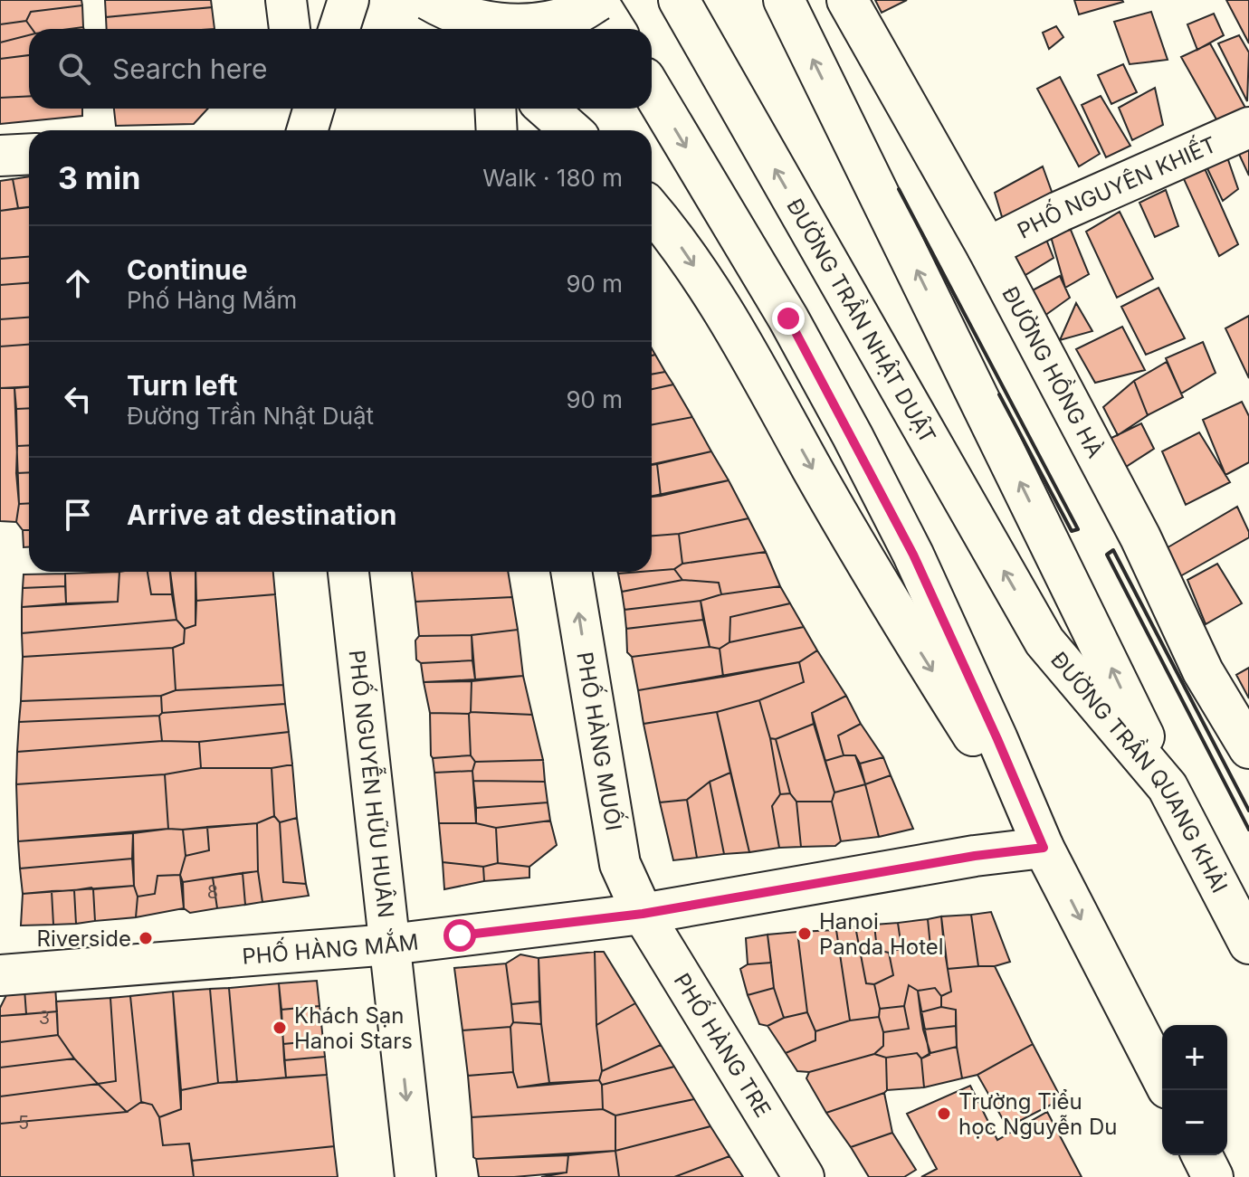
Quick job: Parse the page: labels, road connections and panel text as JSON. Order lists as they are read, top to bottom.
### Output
{
  "streets": {
    "main road": [
      "PHỐ NGUYÊN KHIẾT",
      "ĐƯỜNG TRẦN NHẬT DUẬT",
      "ĐƯỜNG HỒNG HÀ",
      "PHỐ HÀNG MUỐI",
      "ĐƯỜNG TRẦN QUANG KHẢI",
      "PHỐ NGUYỄN HỮU HUÂN",
      "PHỐ HÀNG MẮM",
      "PHỐ HÀNG TRE"
    ]
  },
  "crossings": [
    ["PHỐ NGUYÊN KHIẾT", "ĐƯỜNG HỒNG HÀ"],
    ["ĐƯỜNG TRẦN NHẬT DUẬT", "ĐƯỜNG TRẦN QUANG KHẢI"],
    ["PHỐ HÀNG MUỐI", "PHỐ HÀNG MẮM"],
    ["PHỐ HÀNG MUỐI", "PHỐ HÀNG TRE"],
    ["PHỐ NGUYỄN HỮU HUÂN", "PHỐ HÀNG MẮM"],
    ["PHỐ HÀNG MẮM", "PHỐ HÀNG TRE"]
  ],
  "one_way": ["PHỐ NGUYỄN HỮU HUÂN"],
  "places": [
    "Hanoi Panda Hotel",
    "Riverside",
    "Khách Sạn Hanoi Stars",
    "Trường Tiểu học Nguyễn Du"
  ],
  "house_numbers": ["8", "3", "5"],
  "page": {
    "search": "Search here",
    "heading": ["3 min", "Walk · 180 m"],
    "list": [
      ["Continue", "Phố Hàng Mắm", "90 m"],
      ["Turn left", "Đường Trần Nhật Duật", "90 m"],
      "Arrive at destination"
    ],
    "map_buttons": ["+", "−"]
  }
}
